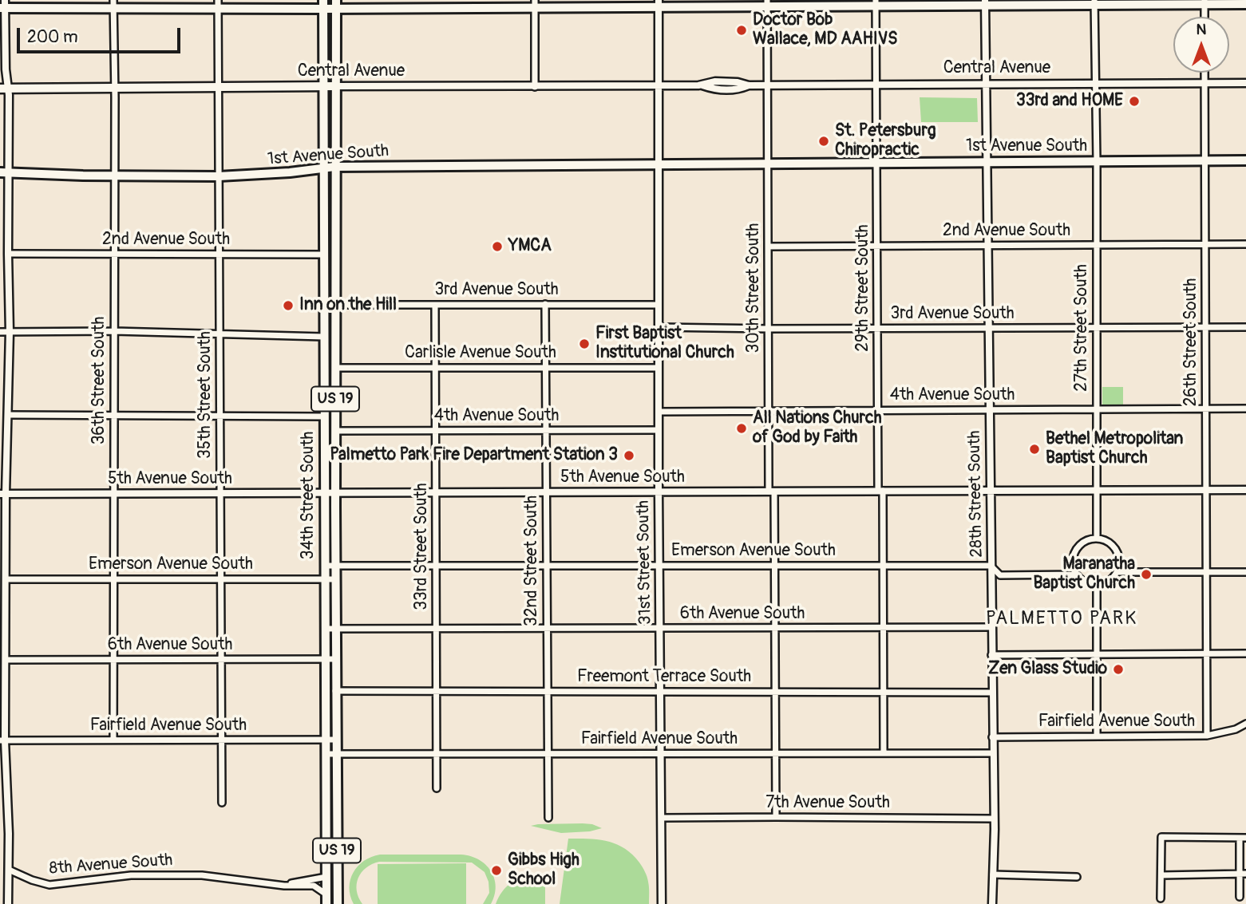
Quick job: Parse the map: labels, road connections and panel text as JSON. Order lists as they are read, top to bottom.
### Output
{
  "streets": {
    "main road": [
      "Central Avenue",
      "1st Avenue South",
      "US 19",
      "34th Street South"
    ],
    "street": [
      "2nd Avenue South",
      "30th Street South",
      "29th Street South",
      "3rd Avenue South",
      "27th Street South",
      "26th Street South",
      "Carlisle Avenue South",
      "36th Street South",
      "35th Street South",
      "4th Avenue South",
      "5th Avenue South",
      "28th Street South",
      "33rd Street South",
      "Emerson Avenue South",
      "32nd Street South",
      "31st Street South",
      "6th Avenue South",
      "Freemont Terrace South",
      "Fairfield Avenue South",
      "7th Avenue South",
      "8th Avenue South"
    ]
  },
  "crossings": [
    ["Central Avenue", "30th Street South"],
    ["Central Avenue", "29th Street South"],
    ["Central Avenue", "27th Street South"],
    ["Central Avenue", "26th Street South"],
    ["Central Avenue", "36th Street South"],
    ["Central Avenue", "35th Street South"],
    ["Central Avenue", "US 19"],
    ["Central Avenue", "28th Street South"],
    ["Central Avenue", "34th Street South"],
    ["Central Avenue", "31st Street South"],
    ["1st Avenue South", "30th Street South"],
    ["1st Avenue South", "29th Street South"],
    ["1st Avenue South", "27th Street South"],
    ["1st Avenue South", "26th Street South"],
    ["1st Avenue South", "36th Street South"],
    ["1st Avenue South", "35th Street South"],
    ["1st Avenue South", "28th Street South"],
    ["1st Avenue South", "34th Street South"],
    ["1st Avenue South", "31st Street South"],
    ["2nd Avenue South", "30th Street South"],
    ["2nd Avenue South", "29th Street South"],
    ["2nd Avenue South", "27th Street South"],
    ["2nd Avenue South", "26th Street South"],
    ["2nd Avenue South", "36th Street South"],
    ["2nd Avenue South", "35th Street South"],
    ["2nd Avenue South", "28th Street South"],
    ["2nd Avenue South", "34th Street South"],
    ["30th Street South", "3rd Avenue South"],
    ["30th Street South", "4th Avenue South"],
    ["30th Street South", "5th Avenue South"],
    ["30th Street South", "Emerson Avenue South"],
    ["30th Street South", "6th Avenue South"],
    ["30th Street South", "Freemont Terrace South"],
    ["30th Street South", "Fairfield Avenue South"],
    ["30th Street South", "7th Avenue South"],
    ["29th Street South", "3rd Avenue South"],
    ["29th Street South", "4th Avenue South"],
    ["29th Street South", "5th Avenue South"],
    ["29th Street South", "Emerson Avenue South"],
    ["29th Street South", "6th Avenue South"],
    ["29th Street South", "Freemont Terrace South"],
    ["29th Street South", "Fairfield Avenue South"],
    ["3rd Avenue South", "27th Street South"],
    ["3rd Avenue South", "26th Street South"],
    ["3rd Avenue South", "28th Street South"],
    ["3rd Avenue South", "34th Street South"],
    ["3rd Avenue South", "33rd Street South"],
    ["3rd Avenue South", "32nd Street South"],
    ["3rd Avenue South", "31st Street South"],
    ["27th Street South", "4th Avenue South"],
    ["27th Street South", "5th Avenue South"],
    ["27th Street South", "Emerson Avenue South"],
    ["26th Street South", "4th Avenue South"],
    ["26th Street South", "5th Avenue South"],
    ["26th Street South", "Fairfield Avenue South"],
    ["Carlisle Avenue South", "34th Street South"],
    ["Carlisle Avenue South", "33rd Street South"],
    ["Carlisle Avenue South", "32nd Street South"],
    ["Carlisle Avenue South", "31st Street South"],
    ["36th Street South", "5th Avenue South"],
    ["36th Street South", "Emerson Avenue South"],
    ["36th Street South", "6th Avenue South"],
    ["36th Street South", "Fairfield Avenue South"],
    ["35th Street South", "5th Avenue South"],
    ["35th Street South", "Emerson Avenue South"],
    ["35th Street South", "6th Avenue South"],
    ["35th Street South", "Fairfield Avenue South"],
    ["4th Avenue South", "28th Street South"],
    ["4th Avenue South", "34th Street South"],
    ["4th Avenue South", "33rd Street South"],
    ["4th Avenue South", "32nd Street South"],
    ["4th Avenue South", "31st Street South"],
    ["US 19", "34th Street South"],
    ["5th Avenue South", "28th Street South"],
    ["5th Avenue South", "34th Street South"],
    ["5th Avenue South", "33rd Street South"],
    ["5th Avenue South", "32nd Street South"],
    ["5th Avenue South", "31st Street South"],
    ["28th Street South", "Emerson Avenue South"],
    ["28th Street South", "6th Avenue South"],
    ["28th Street South", "Freemont Terrace South"],
    ["28th Street South", "Fairfield Avenue South"],
    ["28th Street South", "7th Avenue South"],
    ["34th Street South", "Emerson Avenue South"],
    ["34th Street South", "6th Avenue South"],
    ["34th Street South", "Freemont Terrace South"],
    ["34th Street South", "Fairfield Avenue South"],
    ["34th Street South", "8th Avenue South"],
    ["33rd Street South", "Emerson Avenue South"],
    ["33rd Street South", "6th Avenue South"],
    ["33rd Street South", "Freemont Terrace South"],
    ["33rd Street South", "Fairfield Avenue South"],
    ["Emerson Avenue South", "32nd Street South"],
    ["Emerson Avenue South", "31st Street South"],
    ["32nd Street South", "6th Avenue South"],
    ["32nd Street South", "Freemont Terrace South"],
    ["32nd Street South", "Fairfield Avenue South"],
    ["31st Street South", "6th Avenue South"],
    ["31st Street South", "Freemont Terrace South"],
    ["31st Street South", "Fairfield Avenue South"],
    ["31st Street South", "7th Avenue South"]
  ],
  "districts": ["PALMETTO PARK"],
  "places": [
    "Doctor Bob Wallace, MD AAHIVS",
    "33rd and HOME",
    "St. Petersburg Chiropractic",
    "YMCA",
    "Inn on the Hill",
    "First Baptist Institutional Church",
    "All Nations Church of God by Faith",
    "Bethel Metropolitan Baptist Church",
    "Palmetto Park Fire Department Station 3",
    "Maranatha Baptist Church",
    "Zen Glass Studio",
    "Gibbs High School"
  ],
  "scale_bar": "200 m",
  "north": "top"
}
